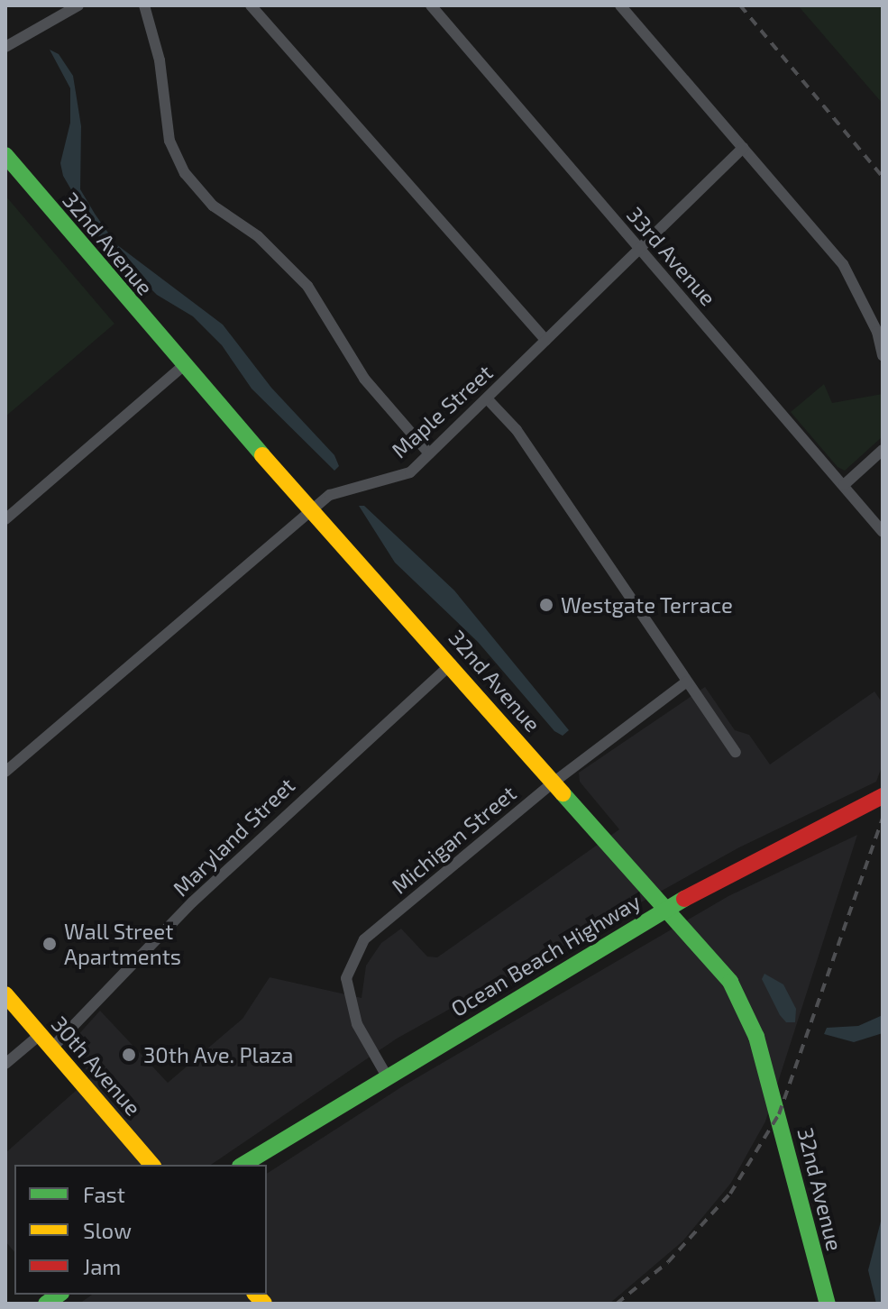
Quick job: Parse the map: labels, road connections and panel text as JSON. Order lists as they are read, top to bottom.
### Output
{
  "streets": {
    "street": [
      "32nd Avenue",
      "33rd Avenue",
      "Maple Street",
      "Maryland Street",
      "Michigan Street",
      "Ocean Beach Highway",
      "30th Avenue"
    ]
  },
  "crossings": [
    ["32nd Avenue", "Maple Street"],
    ["32nd Avenue", "Maryland Street"],
    ["32nd Avenue", "Michigan Street"],
    ["32nd Avenue", "Ocean Beach Highway"],
    ["33rd Avenue", "Maple Street"],
    ["Maryland Street", "30th Avenue"],
    ["Michigan Street", "Ocean Beach Highway"]
  ],
  "places": ["Westgate Terrace", "Wall Street Apartments", "30th Ave. Plaza"],
  "legend": ["Fast", "Slow", "Jam"]
}
